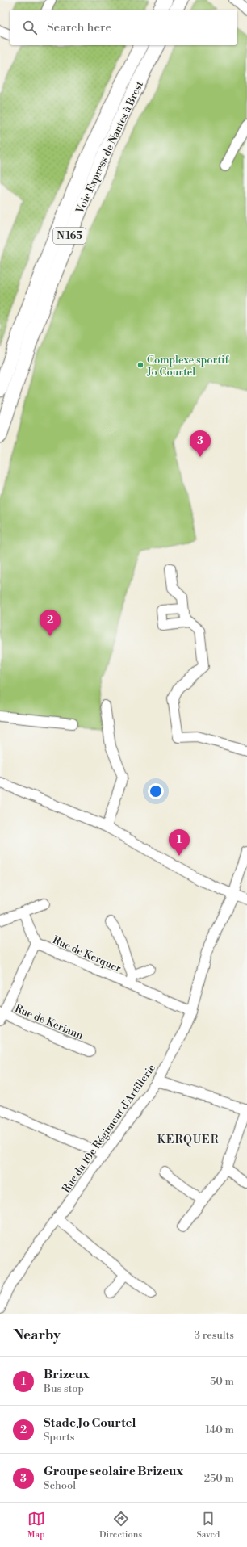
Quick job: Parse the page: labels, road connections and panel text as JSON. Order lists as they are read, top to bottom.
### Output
{
  "streets": {
    "highway": ["Voie Express de Nantes à Brest", "N 165"],
    "street": ["Rue de Kerquer", "Rue de Keriann", "Rue du 10e Régiment d'Artillerie"]
  },
  "crossings": [
    ["Rue de Kerquer", "Rue de Keriann"],
    ["Rue de Kerquer", "Rue du 10e Régiment d'Artillerie"]
  ],
  "districts": ["KERQUER"],
  "places": ["Complexe sportif Jo Courtel"],
  "page": {
    "search": "Search here",
    "pins": ["3", "2", "1"],
    "heading": ["Nearby", "3 results"],
    "list": [
      {
        "mark": "1",
        "name": "Brizeux",
        "note": "Bus stop",
        "value": "50 m"
      },
      {
        "mark": "2",
        "name": "Stade Jo Courtel",
        "note": "Sports",
        "value": "140 m"
      },
      {
        "mark": "3",
        "name": "Groupe scolaire Brizeux",
        "note": "School",
        "value": "250 m"
      }
    ],
    "nav": ["Map", "Directions", "Saved"]
  }
}
